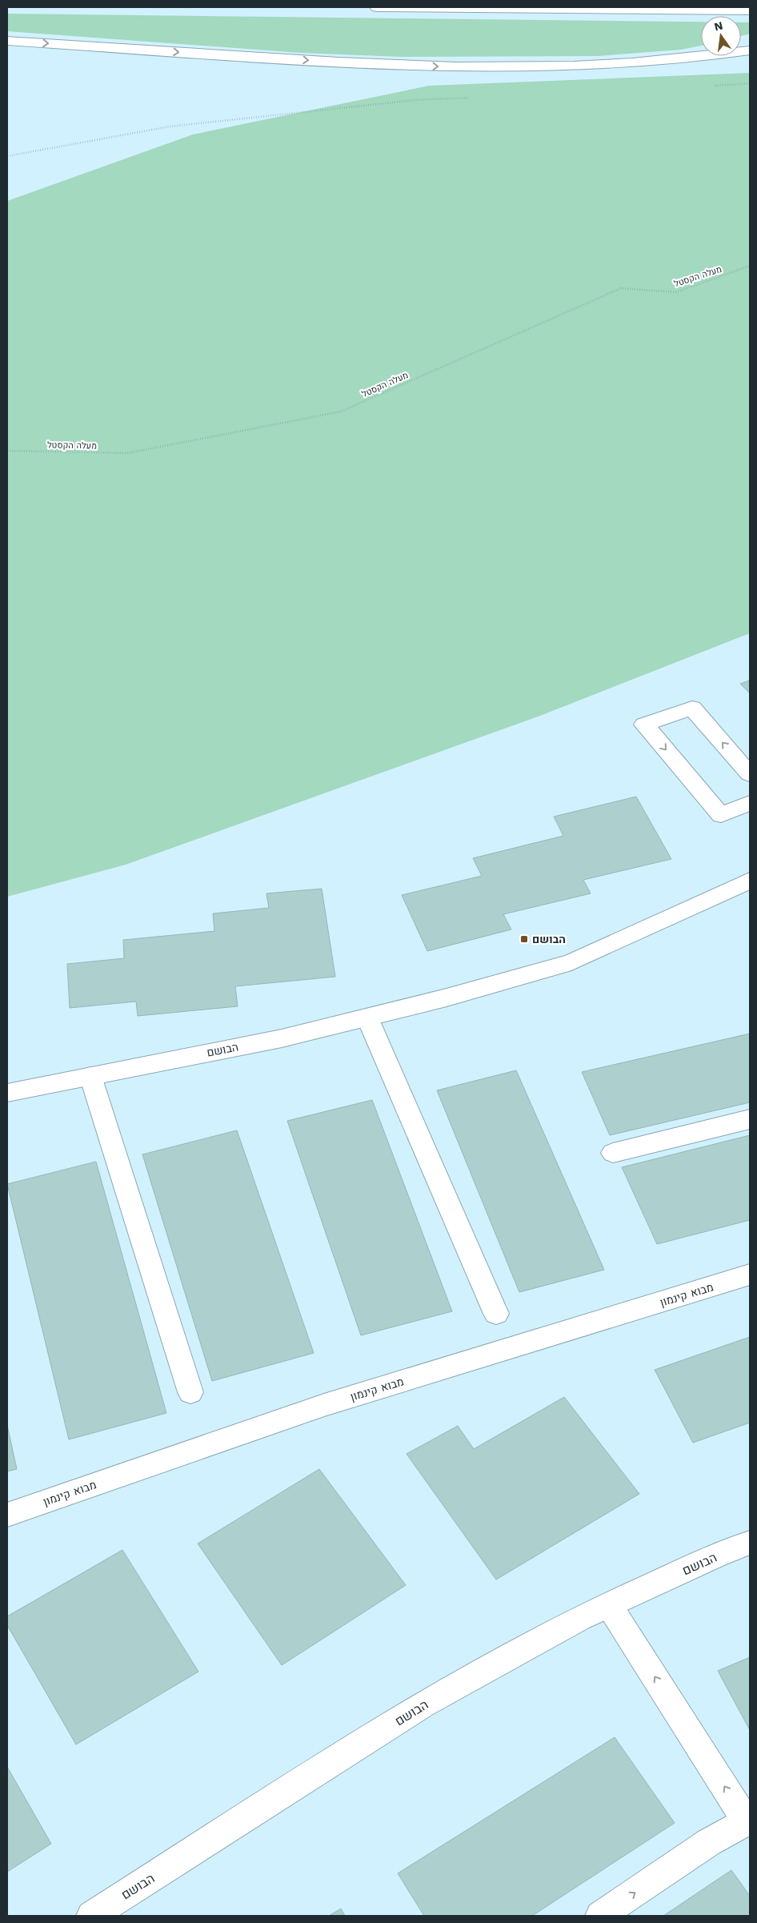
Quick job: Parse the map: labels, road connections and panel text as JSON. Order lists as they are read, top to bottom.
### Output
{
  "streets": {
    "main road": ["הבושם", "מבוא קינמון"],
    "path": ["מעלה הקסטל"]
  },
  "places": {
    "transit": ["הבושם"]
  },
  "north": "top"
}
